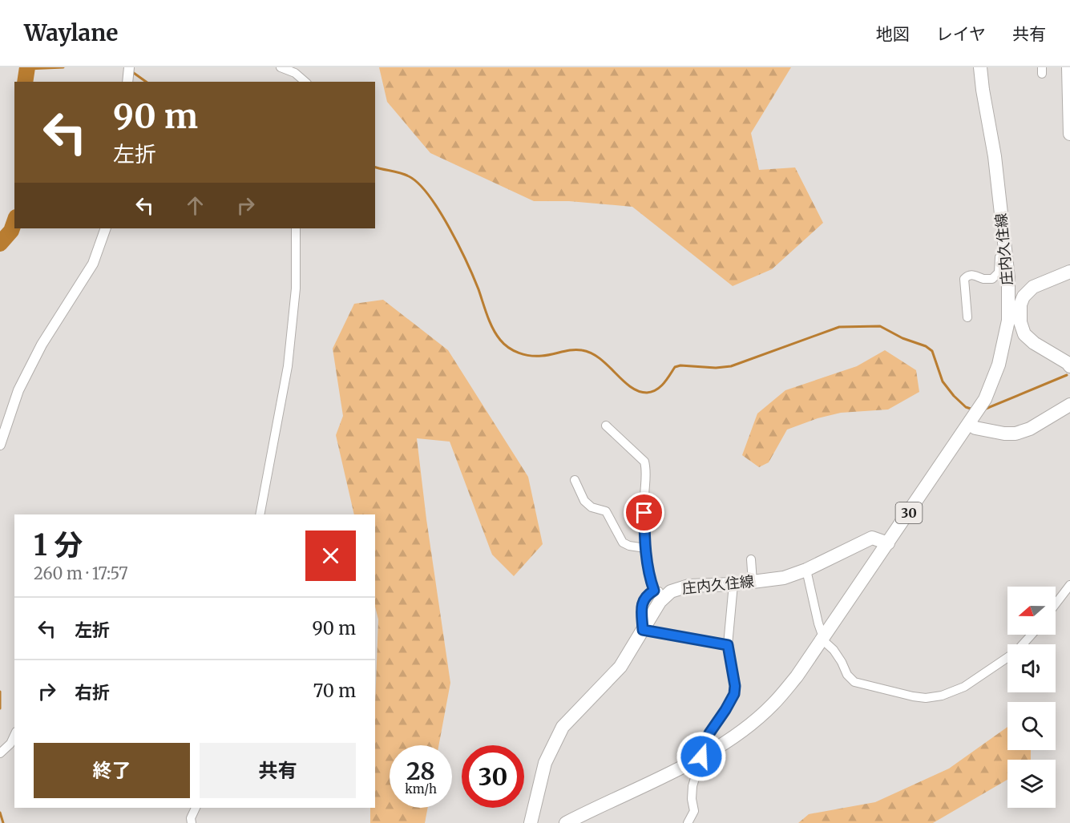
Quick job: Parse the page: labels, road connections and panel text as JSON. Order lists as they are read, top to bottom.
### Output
{
  "streets": {
    "main road": ["庄内久住線", "30"]
  },
  "north": "left",
  "page": {
    "header": "Waylane",
    "nav": ["地図", "レイヤ", "共有"],
    "turn": ["90 m", "左折"],
    "heading": ["1 分", "260 m · 17:57"],
    "list": [
      {
        "name": "左折",
        "value": "90 m"
      },
      {
        "name": "右折",
        "value": "70 m"
      }
    ],
    "buttons": ["終了", "共有"],
    "speed": "28 km/h",
    "limit": "30"
  }
}
